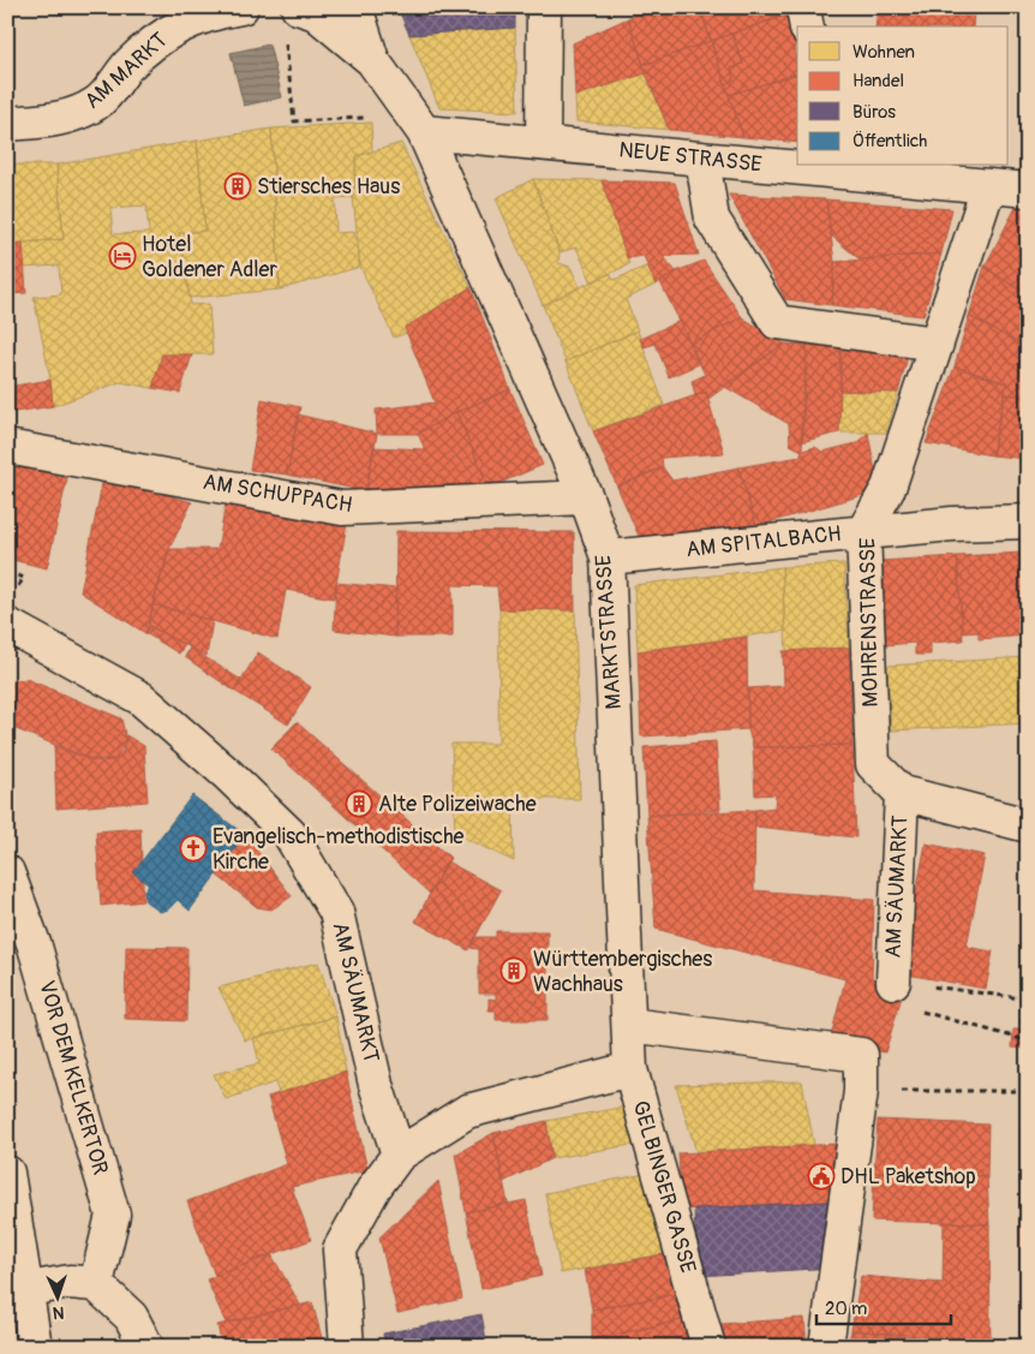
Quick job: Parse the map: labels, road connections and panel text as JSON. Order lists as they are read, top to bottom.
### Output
{
  "streets": {
    "street": [
      "AM MARKT",
      "NEUE STRASSE",
      "AM SCHUPPACH",
      "AM SPITALBACH",
      "MOHRENSTRASSE",
      "MARKTSTRASSE",
      "AM SÄUMARKT",
      "VOR DEM KELKERTOR",
      "GELBINGER GASSE"
    ]
  },
  "crossings": [
    ["NEUE STRASSE", "MOHRENSTRASSE"],
    ["NEUE STRASSE", "MARKTSTRASSE"],
    ["AM SCHUPPACH", "MARKTSTRASSE"],
    ["AM SPITALBACH", "MOHRENSTRASSE"],
    ["AM SPITALBACH", "MARKTSTRASSE"],
    ["MOHRENSTRASSE", "AM SÄUMARKT"],
    ["MARKTSTRASSE", "GELBINGER GASSE"]
  ],
  "places": {
    "building": ["Stiersches Haus", "Alte Polizeiwache", "Württembergisches Wachhaus"],
    "hotel": ["Hotel Goldener Adler"],
    "church": ["Evangelisch-methodistische Kirche"],
    "public building": ["DHL Paketshop"]
  },
  "legend": [
    "Wohnen",
    "Handel",
    "Büros",
    "Öffentlich"
  ],
  "scale_bar": "20 m",
  "north": "bottom"
}
